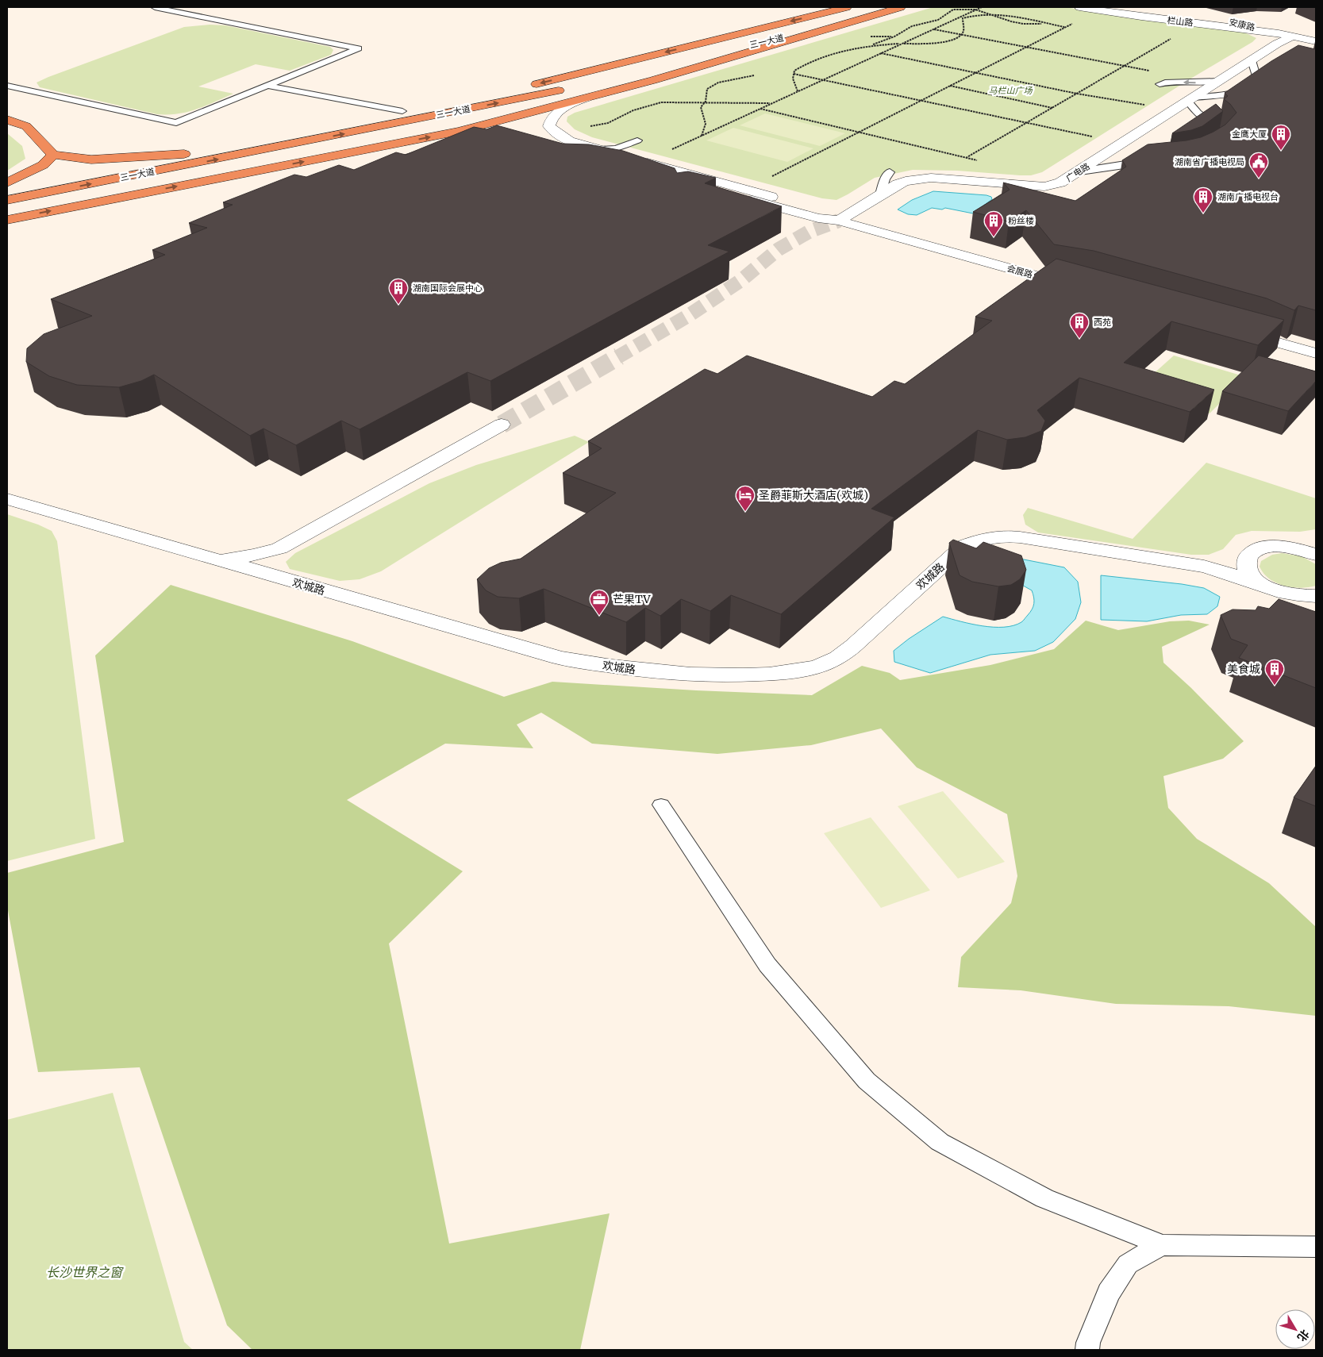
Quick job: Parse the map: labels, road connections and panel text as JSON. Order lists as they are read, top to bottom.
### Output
{
  "streets": {
    "highway": ["三一大道"],
    "street": [
      "栏山路",
      "安康路",
      "广电路",
      "会展路",
      "欢城路"
    ]
  },
  "crossings": [
    ["栏山路", "安康路"],
    ["栏山路", "广电路"],
    ["安康路", "广电路"],
    ["广电路", "会展路"]
  ],
  "parks": ["马栏山广场", "长沙世界之窗"],
  "places": {
    "building": [
      "金鹰大厦",
      "湖南广播电视台",
      "粉丝楼",
      "湖南国际会展中心",
      "西苑",
      "美食城"
    ],
    "public building": ["湖南省广播电视局"],
    "hotel": ["圣爵菲斯大酒店(欢城)"],
    "office": ["芒果TV"]
  },
  "north": "bottom right"
}
